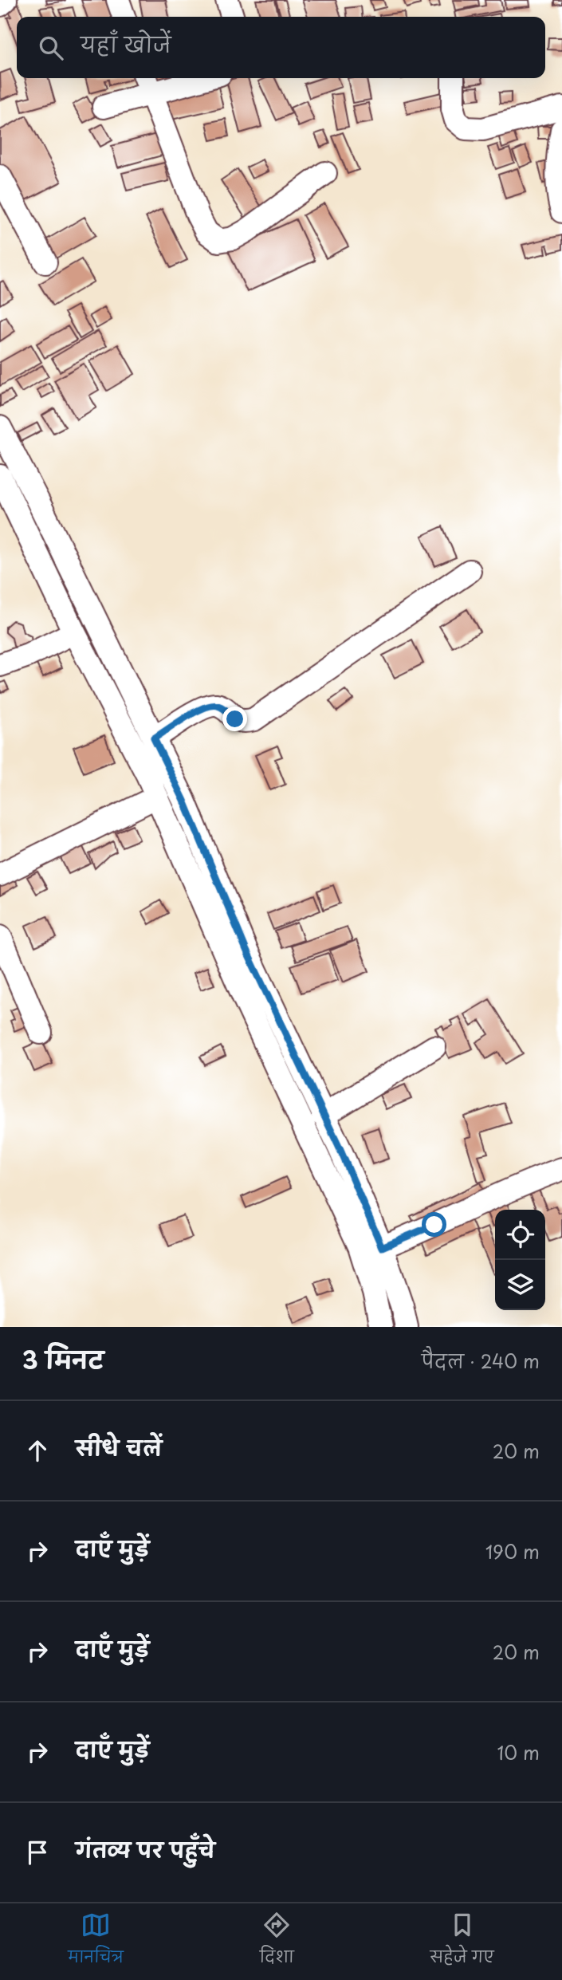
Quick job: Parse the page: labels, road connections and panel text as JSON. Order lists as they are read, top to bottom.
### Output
{
  "page": {
    "search": "यहाँ खोजें",
    "heading": ["3 मिनट", "पैदल · 240 m"],
    "list": [
      ["सीधे चलें", "20 m"],
      ["दाएँ मुड़ें", "190 m"],
      ["दाएँ मुड़ें", "20 m"],
      ["दाएँ मुड़ें", "10 m"],
      "गंतव्य पर पहुँचे"
    ],
    "nav": ["मानचित्र", "दिशा", "सहेजे गए"]
  }
}
